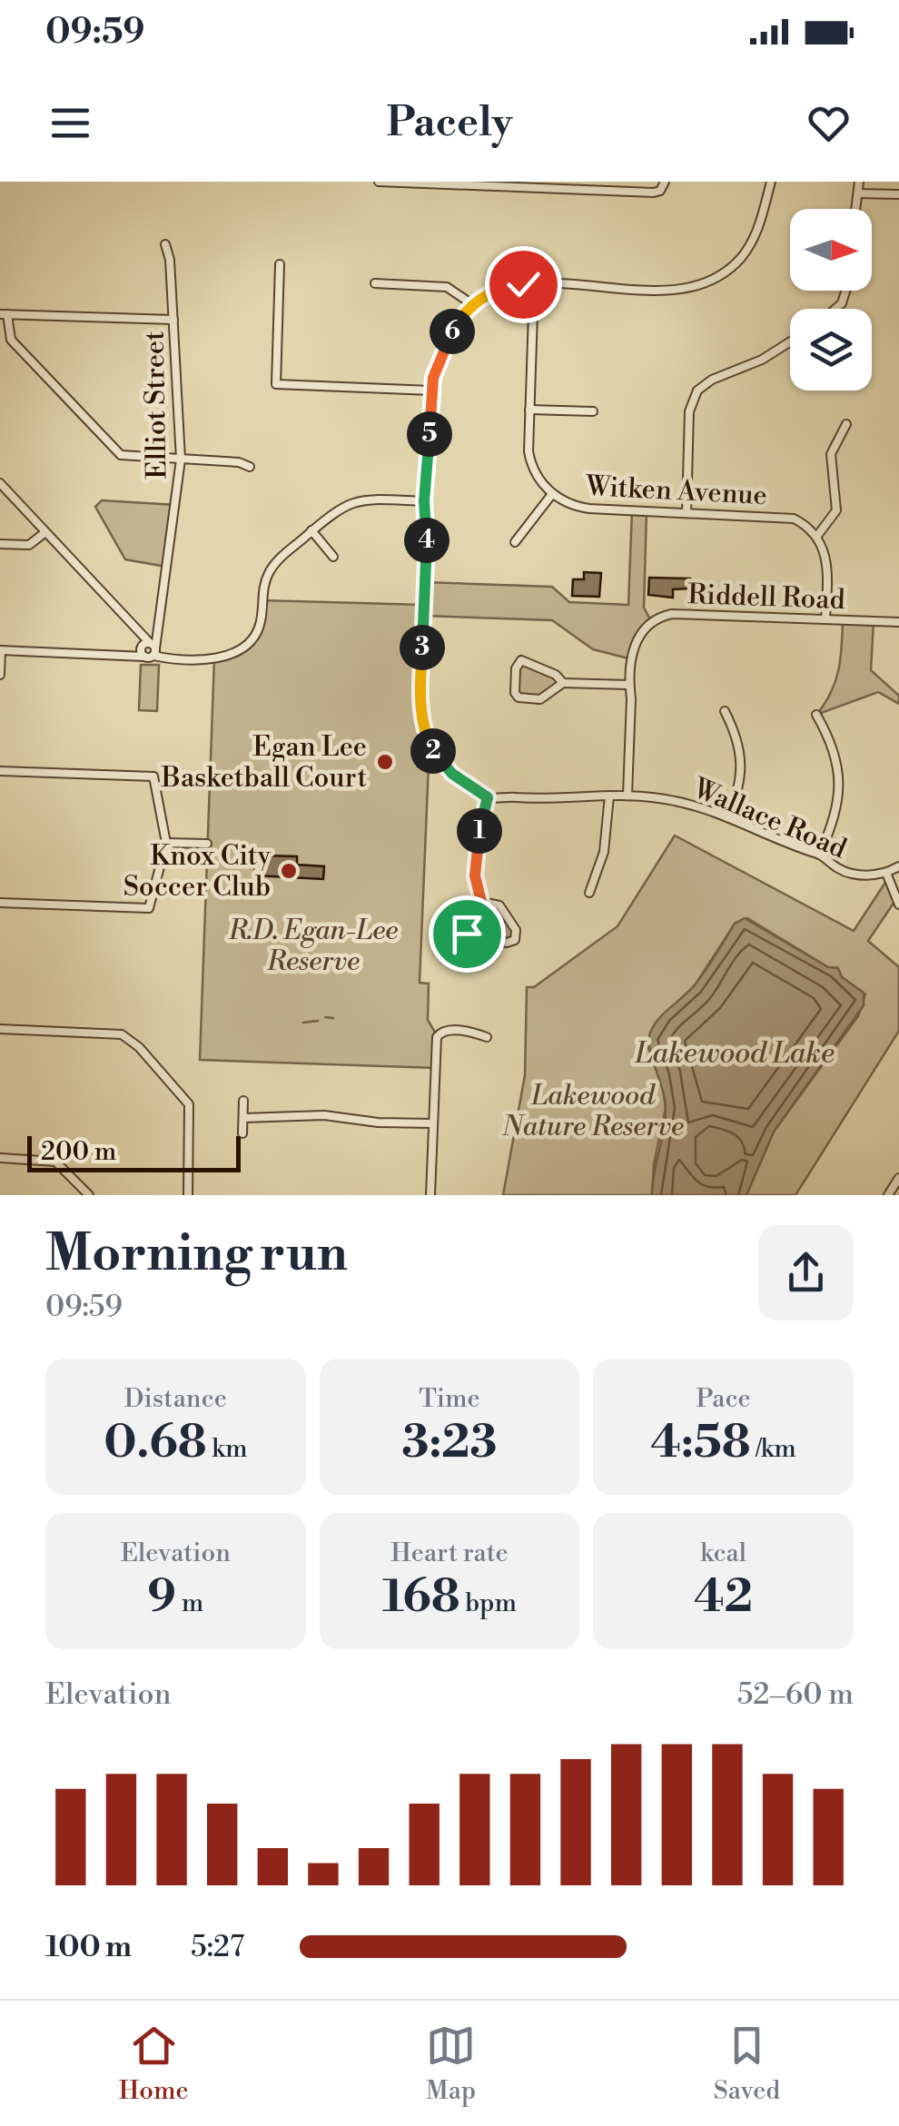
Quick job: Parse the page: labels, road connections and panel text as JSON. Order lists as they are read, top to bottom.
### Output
{
  "streets": {
    "street": [
      "Elliot Street",
      "Witken Avenue",
      "Riddell Road",
      "Wallace Road"
    ]
  },
  "crossings": [
    ["Riddell Road", "Wallace Road"]
  ],
  "water": ["Lakewood Lake"],
  "parks": ["R.D. Egan-Lee Reserve", "Lakewood Nature Reserve"],
  "places": ["Egan Lee Basketball Court", "Knox City Soccer Club"],
  "scale_bar": "200 m",
  "north": "right",
  "page": {
    "status": "09:59",
    "header": "Pacely",
    "pins": [
      "6",
      "5",
      "4",
      "3",
      "2",
      "1"
    ],
    "scale": "200 m",
    "heading": ["Morning run", "09:59"],
    "stats": [
      ["Distance", "0.68 km"],
      ["Time", "3:23"],
      ["Pace", "4:58 /km"],
      ["Elevation", "9 m"],
      ["Heart rate", "168 bpm"],
      ["kcal", "42"]
    ],
    "chart": ["Elevation", "52–60 m"],
    "list": [
      {
        "name": "100 m",
        "note": "5:27"
      }
    ],
    "tabs": ["Home", "Map", "Saved"]
  }
}
